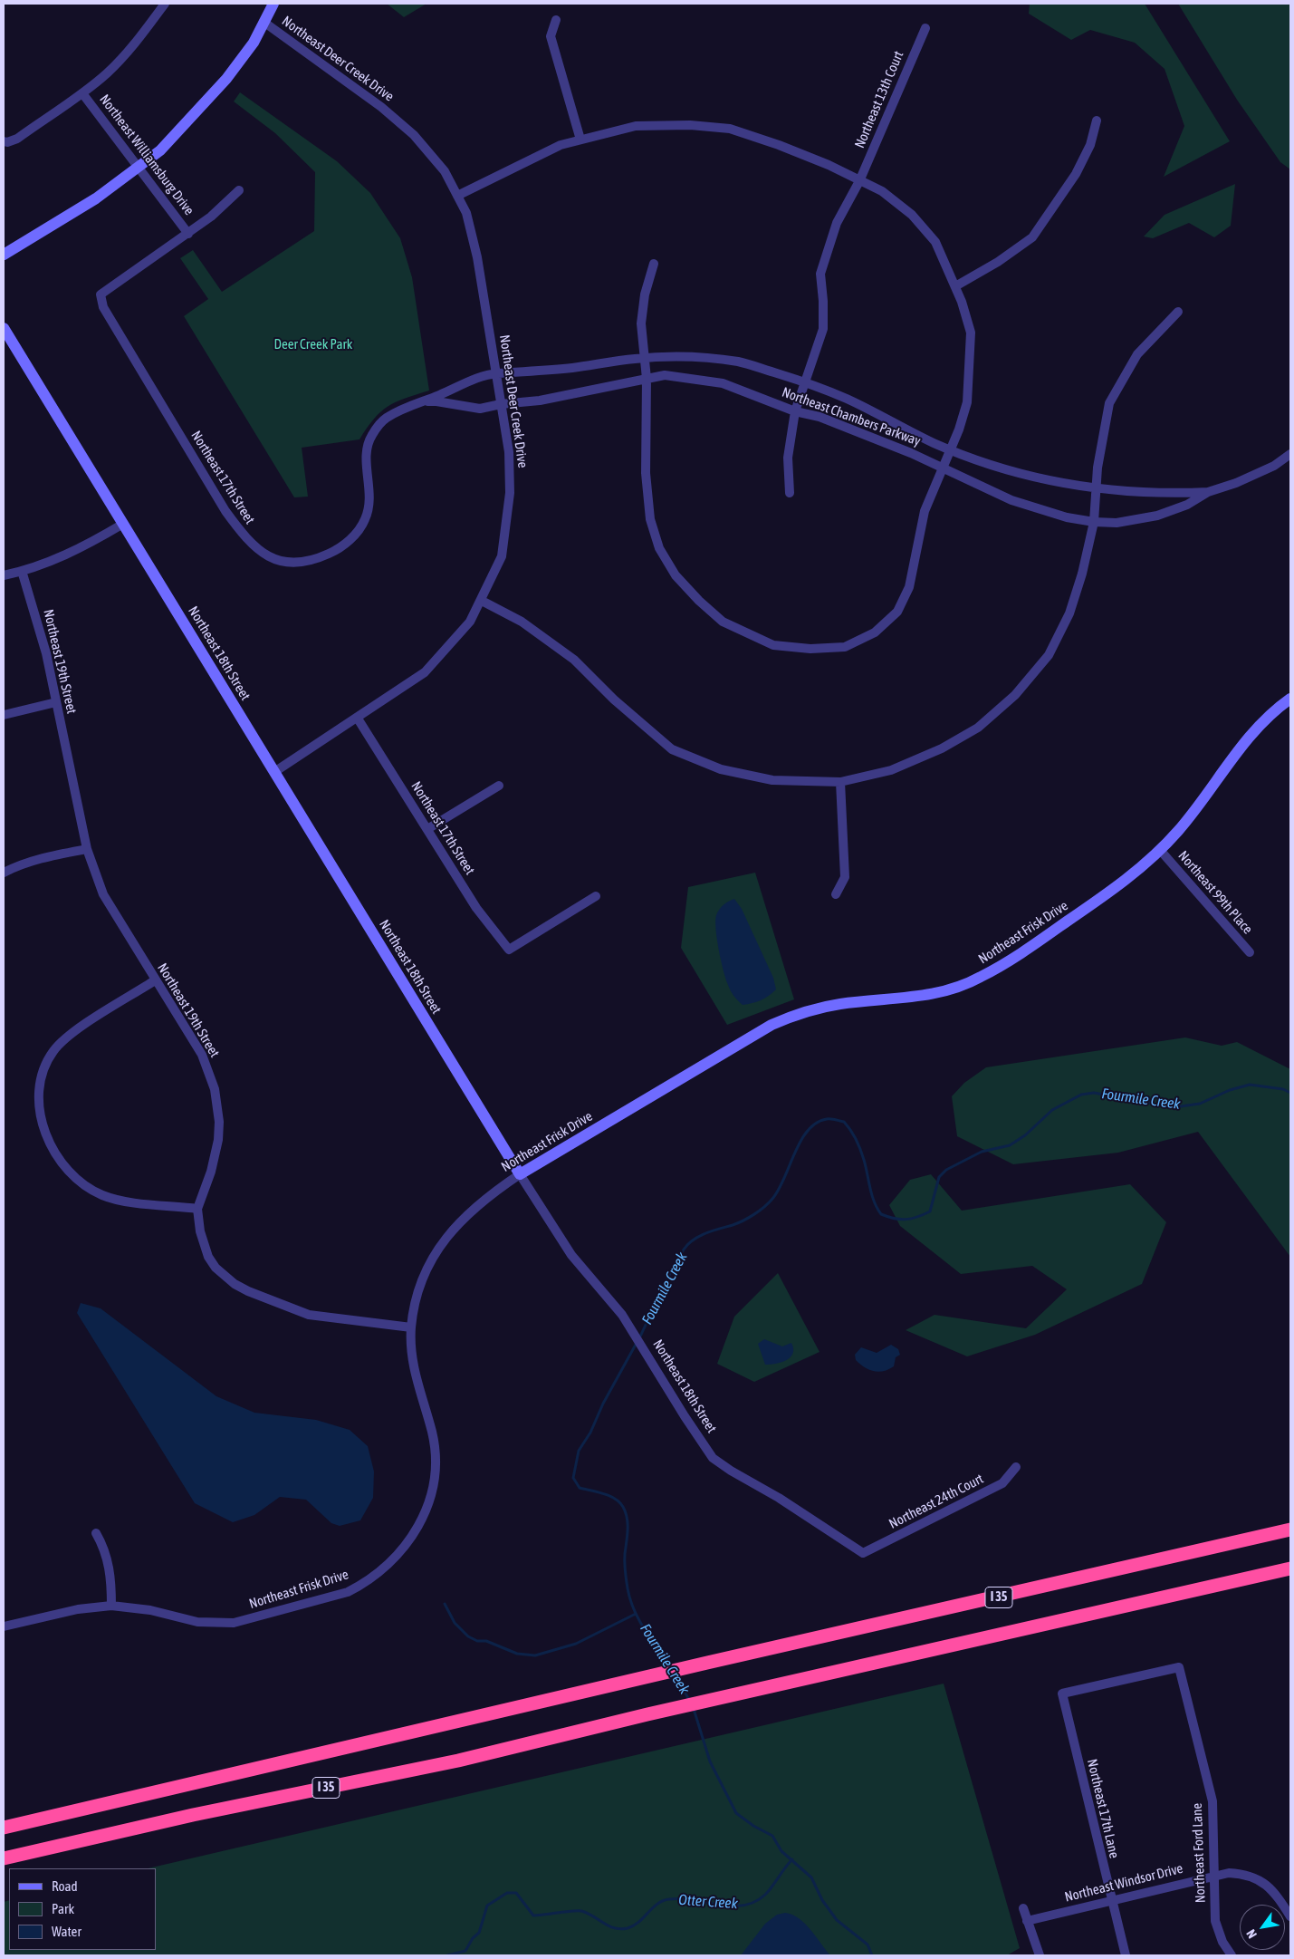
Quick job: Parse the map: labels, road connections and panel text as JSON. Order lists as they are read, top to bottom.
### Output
{
  "streets": {
    "highway": ["I 35"],
    "street": [
      "Northeast Deer Creek Drive",
      "Northeast 13th Court",
      "Northeast Williamsburg Drive",
      "Northeast Chambers Parkway",
      "Northeast 17th Street",
      "Northeast 18th Street",
      "Northeast 19th Street",
      "Northeast 99th Place",
      "Northeast Frisk Drive",
      "Northeast 24th Court",
      "Northeast 17th Lane",
      "Northeast Ford Lane",
      "Northeast Windsor Drive"
    ]
  },
  "crossings": [
    ["Northeast Deer Creek Drive", "Northeast Chambers Parkway"],
    ["Northeast Deer Creek Drive", "Northeast 17th Street"],
    ["Northeast Deer Creek Drive", "Northeast 18th Street"],
    ["Northeast 13th Court", "Northeast Chambers Parkway"],
    ["Northeast Williamsburg Drive", "Northeast 17th Street"],
    ["Northeast Chambers Parkway", "Northeast 17th Street"],
    ["Northeast 18th Street", "Northeast Frisk Drive"],
    ["Northeast 18th Street", "Northeast 24th Court"],
    ["Northeast 19th Street", "Northeast Frisk Drive"],
    ["Northeast 99th Place", "Northeast Frisk Drive"],
    ["Northeast 17th Lane", "Northeast Ford Lane"],
    ["Northeast 17th Lane", "Northeast Windsor Drive"],
    ["Northeast Ford Lane", "Northeast Windsor Drive"]
  ],
  "water": ["Fourmile Creek", "Otter Creek"],
  "parks": ["Deer Creek Park"],
  "legend": ["Road", "Park", "Water"],
  "north": "bottom left"
}
